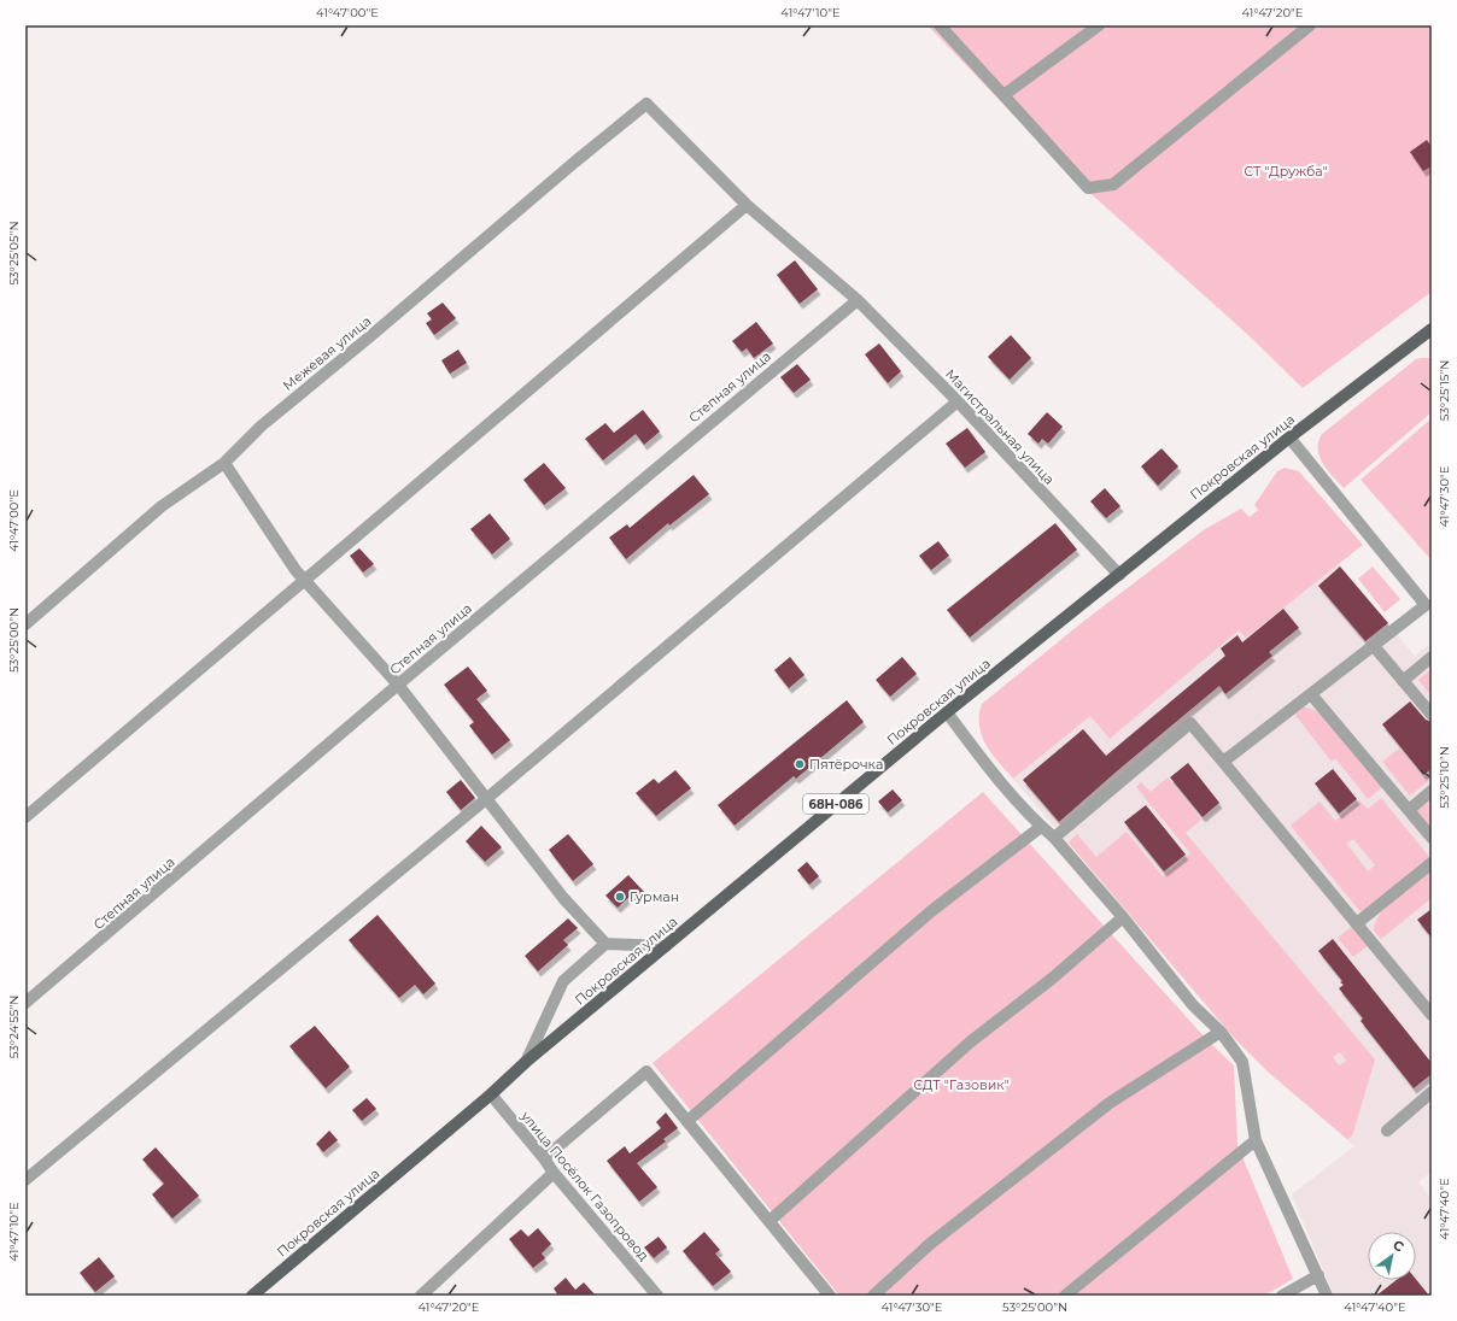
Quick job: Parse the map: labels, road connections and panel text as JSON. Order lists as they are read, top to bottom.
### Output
{
  "streets": {
    "main road": ["Покровская улица", "68Н-086"],
    "street": [
      "Межевая улица",
      "Степная улица",
      "Магистральная улица",
      "улица Посёлок Газопровод"
    ]
  },
  "crossings": [
    ["Межевая улица", "Магистральная улица"],
    ["Степная улица", "Магистральная улица"],
    ["Магистральная улица", "Покровская улица"],
    ["Покровская улица", "улица Посёлок Газопровод"]
  ],
  "parks": ["СТ \"Дружба\"", "СДТ \"Газовик\""],
  "places": ["Пятёрочка", "Гурман"],
  "north": "top right",
  "coordinates": [
    "41°47'00\"E",
    "41°47'10\"E",
    "41°47'20\"E",
    "53°25'05\"N",
    "53°25'15\"N",
    "41°47'30\"E",
    "53°25'00\"N",
    "53°25'10\"N",
    "53°24'55\"N",
    "41°47'40\"E"
  ]
}
